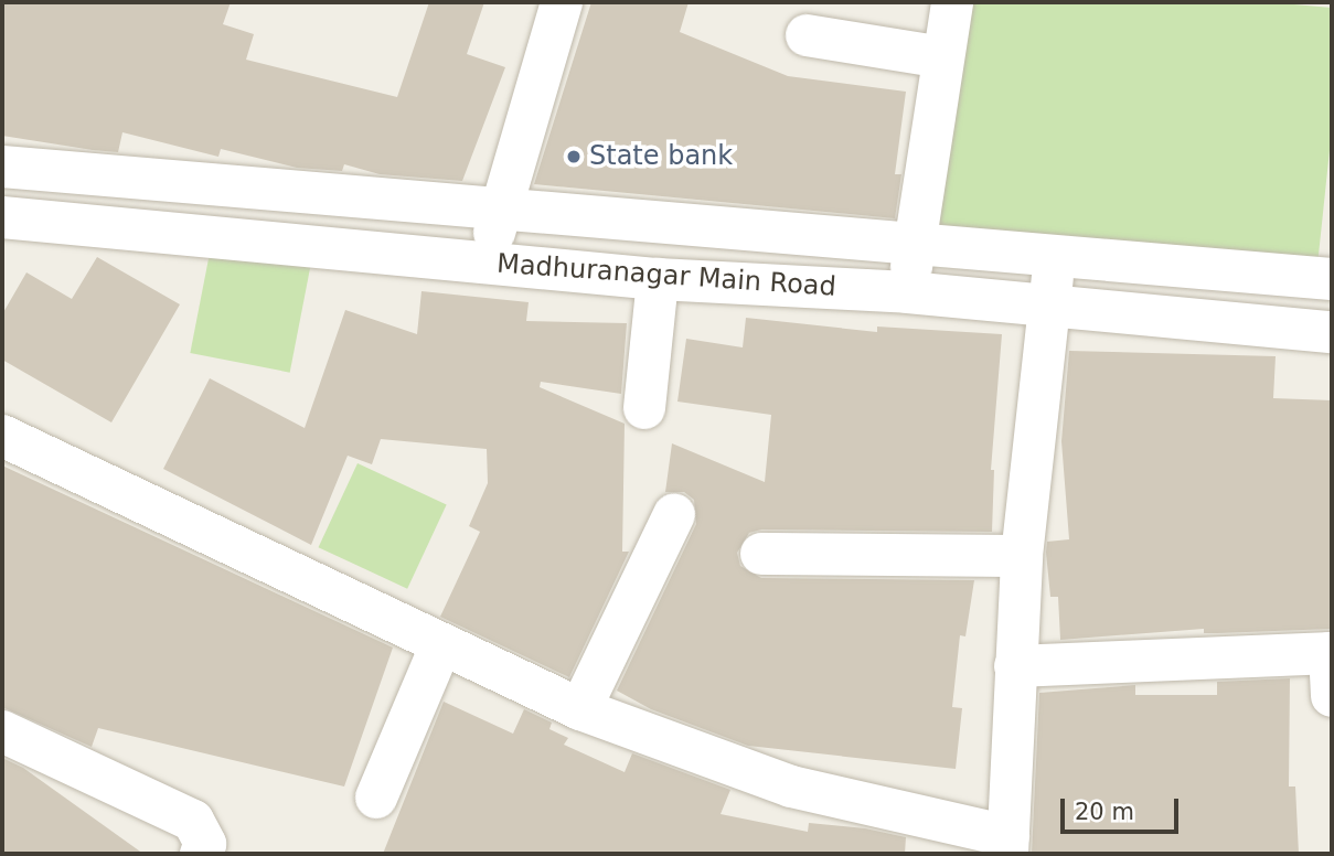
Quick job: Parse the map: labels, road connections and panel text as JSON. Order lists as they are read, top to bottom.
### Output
{
  "streets": {
    "street": ["Madhuranagar Main Road"]
  },
  "places": ["State bank"],
  "scale_bar": "20 m"
}
